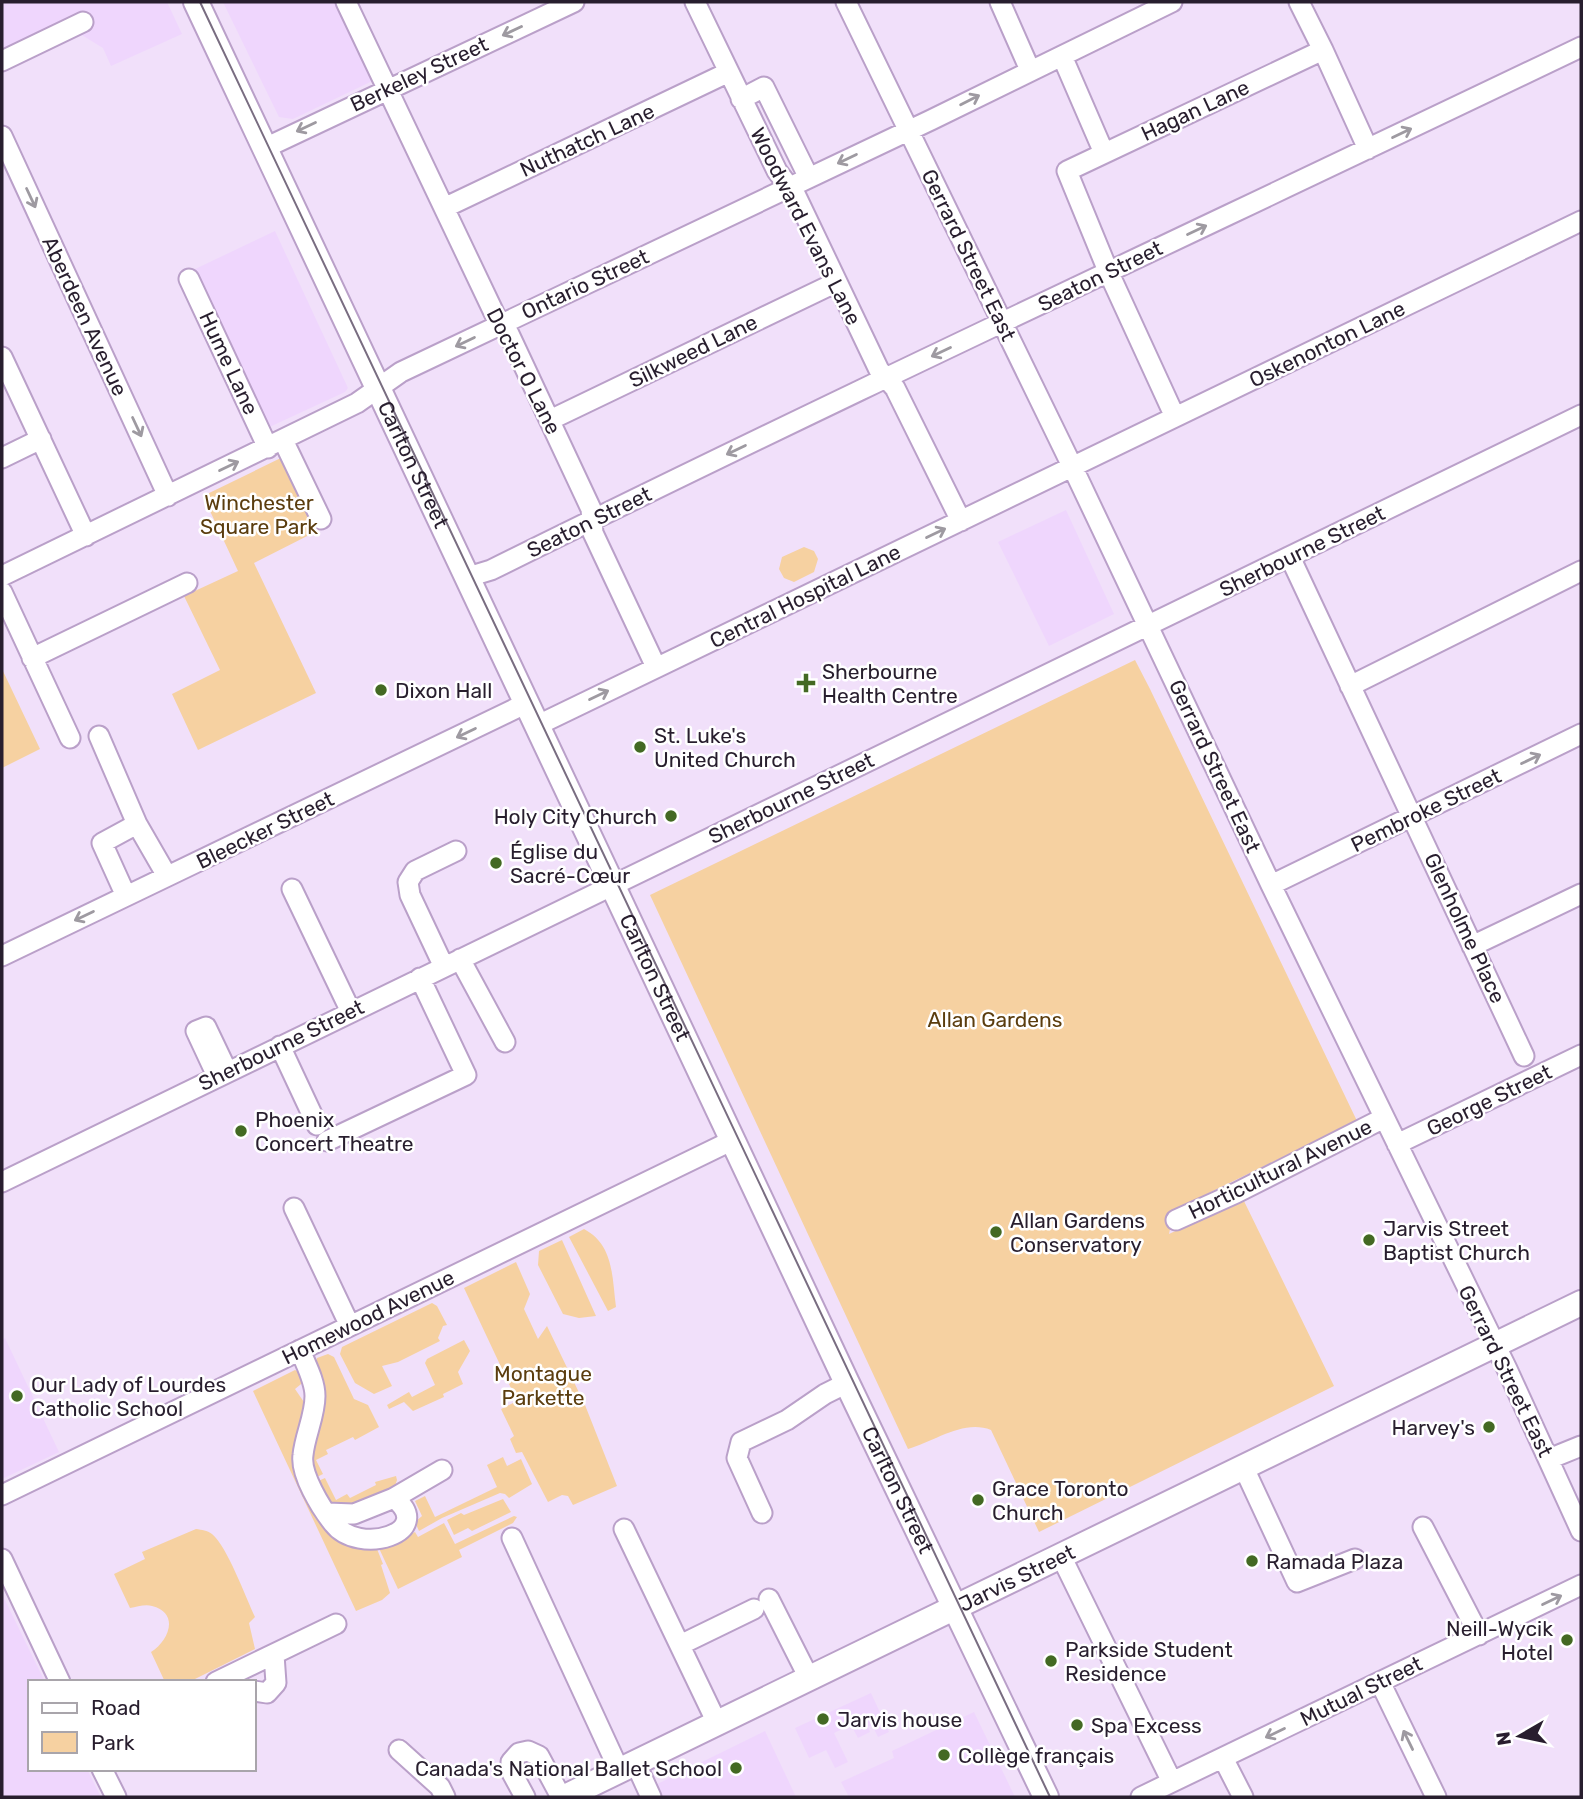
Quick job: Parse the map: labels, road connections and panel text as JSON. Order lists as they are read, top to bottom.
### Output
{
  "streets": {
    "main road": ["Carlton Street", "Jarvis Street"],
    "street": [
      "Berkeley Street",
      "Hagan Lane",
      "Nuthatch Lane",
      "Woodward Evans Lane",
      "Gerrard Street East",
      "Seaton Street",
      "Ontario Street",
      "Aberdeen Avenue",
      "Oskenonton Lane",
      "Silkweed Lane",
      "Hume Lane",
      "Doctor O Lane",
      "Sherbourne Street",
      "Central Hospital Lane",
      "Pembroke Street",
      "Bleecker Street",
      "Glenholme Place",
      "George Street",
      "Horticultural Avenue",
      "Homewood Avenue",
      "Mutual Street"
    ]
  },
  "crossings": [
    ["Berkeley Street", "Doctor O Lane"],
    ["Berkeley Street", "Carlton Street"],
    ["Hagan Lane", "Seaton Street"],
    ["Nuthatch Lane", "Woodward Evans Lane"],
    ["Nuthatch Lane", "Doctor O Lane"],
    ["Woodward Evans Lane", "Seaton Street"],
    ["Woodward Evans Lane", "Ontario Street"],
    ["Woodward Evans Lane", "Silkweed Lane"],
    ["Woodward Evans Lane", "Central Hospital Lane"],
    ["Gerrard Street East", "Seaton Street"],
    ["Gerrard Street East", "Ontario Street"],
    ["Gerrard Street East", "Oskenonton Lane"],
    ["Gerrard Street East", "Sherbourne Street"],
    ["Gerrard Street East", "Central Hospital Lane"],
    ["Gerrard Street East", "Pembroke Street"],
    ["Gerrard Street East", "George Street"],
    ["Gerrard Street East", "Horticultural Avenue"],
    ["Gerrard Street East", "Jarvis Street"],
    ["Seaton Street", "Doctor O Lane"],
    ["Seaton Street", "Carlton Street"],
    ["Ontario Street", "Aberdeen Avenue"],
    ["Ontario Street", "Hume Lane"],
    ["Ontario Street", "Doctor O Lane"],
    ["Ontario Street", "Carlton Street"],
    ["Oskenonton Lane", "Central Hospital Lane"],
    ["Silkweed Lane", "Doctor O Lane"],
    ["Doctor O Lane", "Central Hospital Lane"],
    ["Carlton Street", "Sherbourne Street"],
    ["Carlton Street", "Central Hospital Lane"],
    ["Carlton Street", "Bleecker Street"],
    ["Carlton Street", "Homewood Avenue"],
    ["Carlton Street", "Jarvis Street"],
    ["Sherbourne Street", "Glenholme Place"],
    ["Pembroke Street", "Glenholme Place"]
  ],
  "one_way": ["Berkeley Street", "Central Hospital Lane", "Bleecker Street"],
  "parks": ["Winchester Square Park", "Allan Gardens", "Montague Parkette"],
  "places": {
    "health": ["Sherbourne Health Centre"],
    "other": [
      "Dixon Hall",
      "St. Luke's United Church",
      "Holy City Church",
      "Église du Sacré-Cœur",
      "Phoenix Concert Theatre",
      "Allan Gardens Conservatory",
      "Jarvis Street Baptist Church",
      "Our Lady of Lourdes Catholic School",
      "Harvey's",
      "Grace Toronto Church",
      "Ramada Plaza",
      "Neill-Wycik Hotel",
      "Parkside Student Residence",
      "Jarvis house",
      "Spa Excess",
      "Collège français",
      "Canada's National Ballet School"
    ]
  },
  "legend": ["Road", "Park"],
  "north": "left"
}
